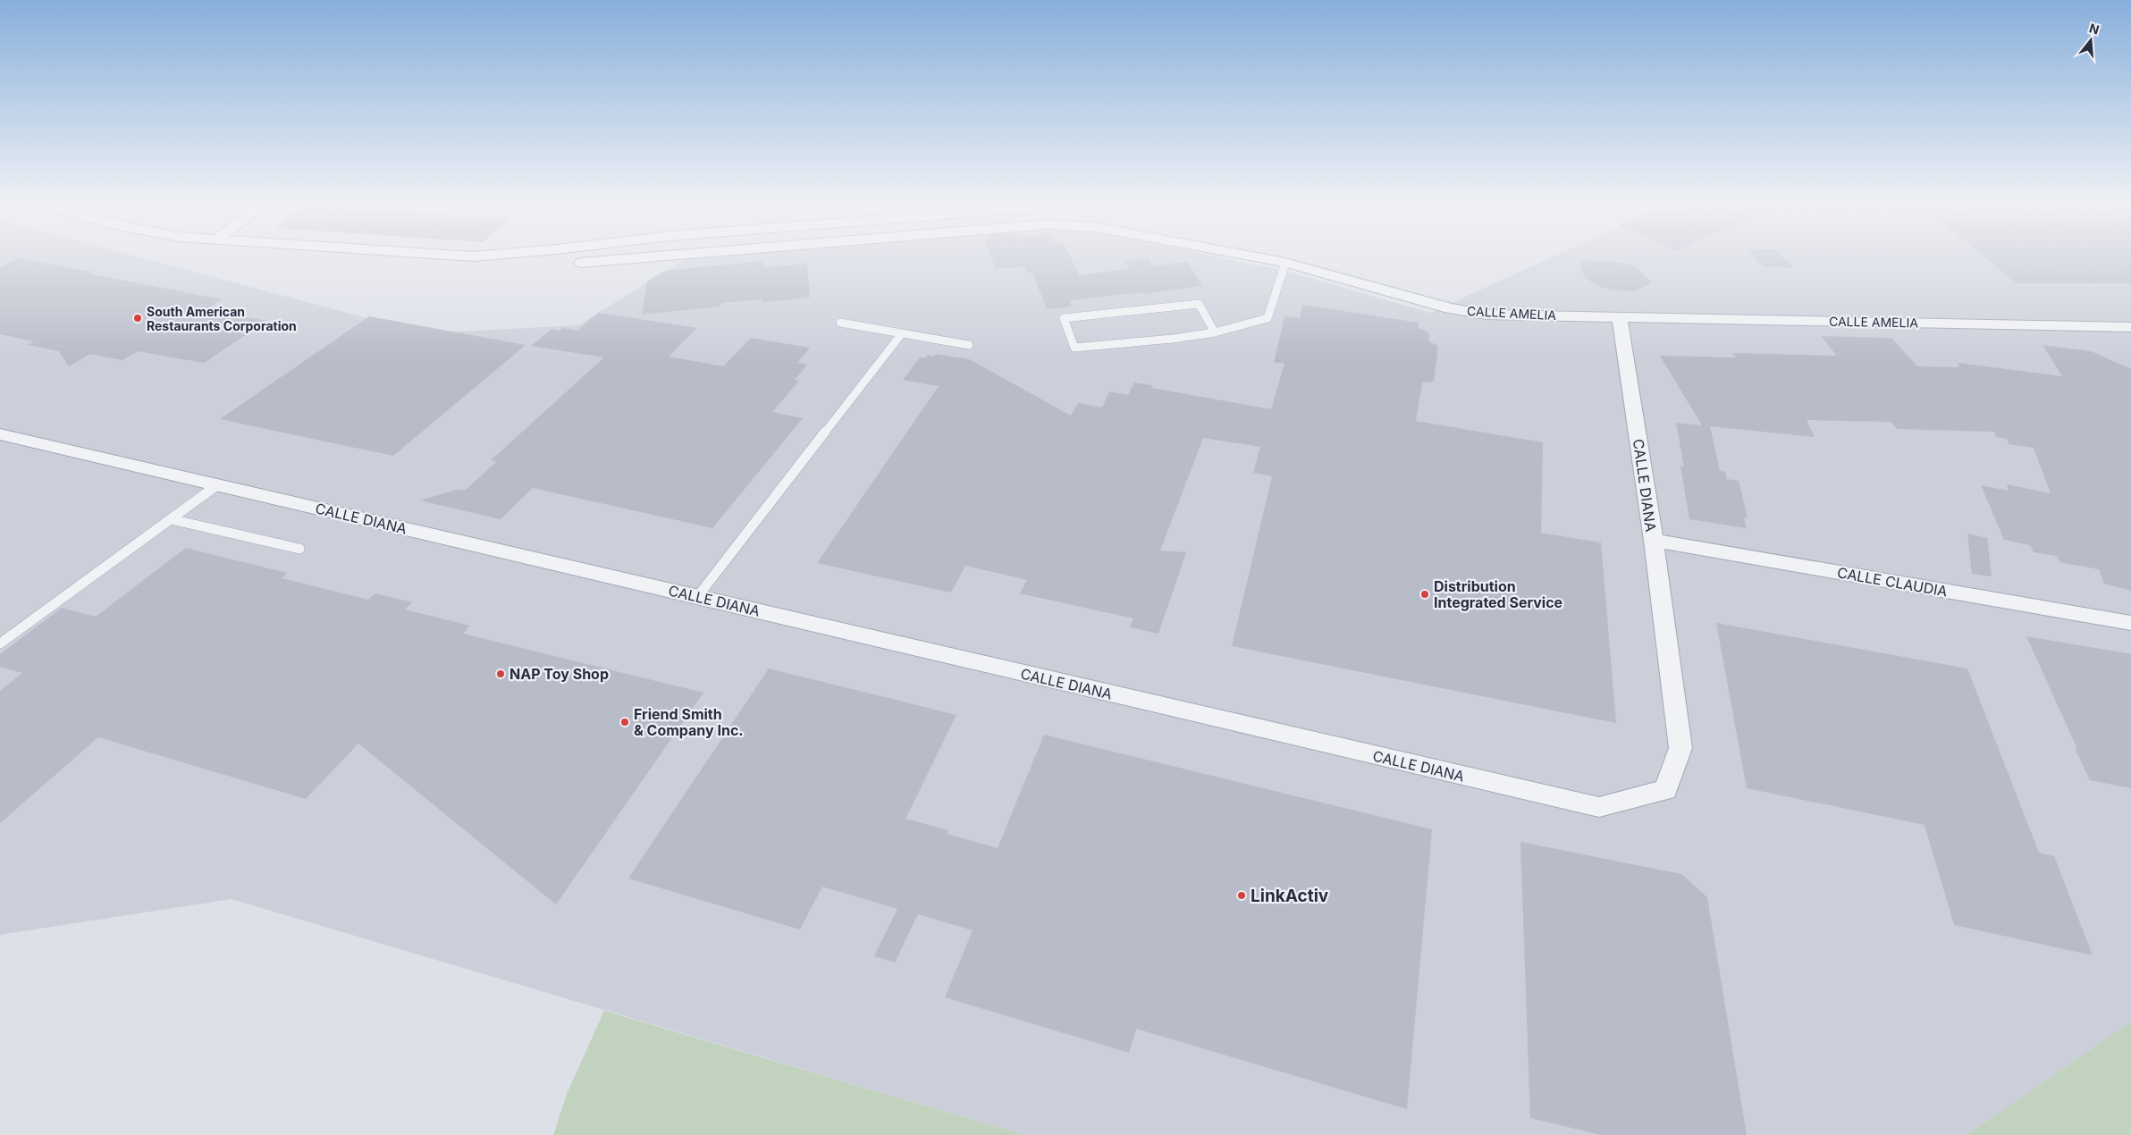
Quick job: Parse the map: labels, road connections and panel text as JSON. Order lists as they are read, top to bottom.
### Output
{
  "streets": {
    "street": ["CALLE AMELIA", "CALLE DIANA", "CALLE CLAUDIA"]
  },
  "crossings": [
    ["CALLE AMELIA", "CALLE DIANA"],
    ["CALLE DIANA", "CALLE CLAUDIA"]
  ],
  "places": [
    "South American Restaurants Corporation",
    "Distribution Integrated Service",
    "NAP Toy Shop",
    "Friend Smith & Company Inc.",
    "LinkActiv"
  ],
  "north": "top"
}
